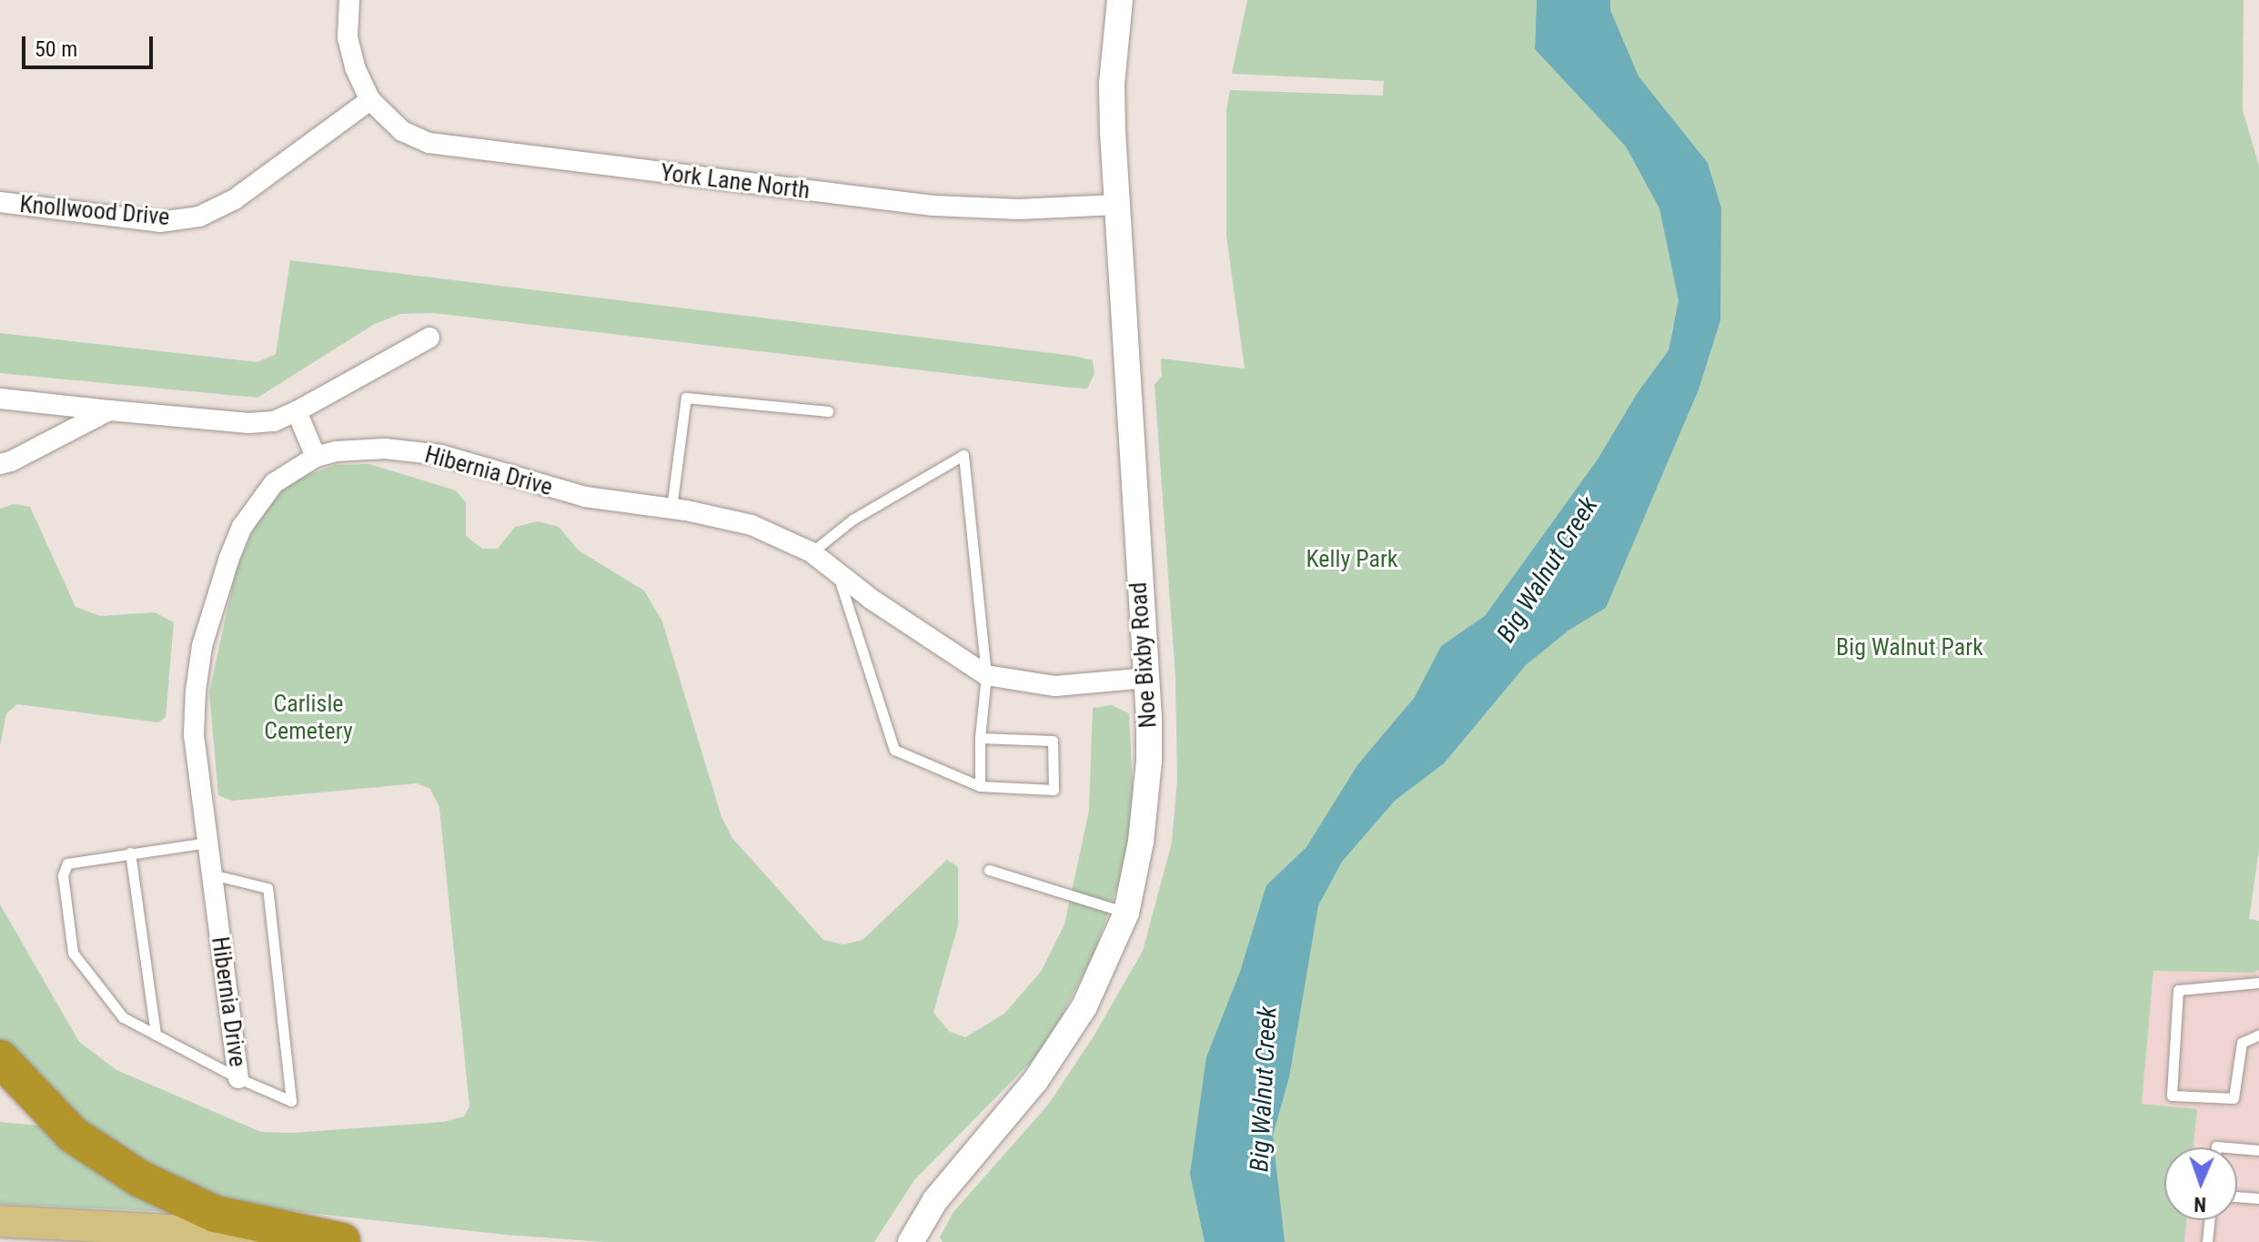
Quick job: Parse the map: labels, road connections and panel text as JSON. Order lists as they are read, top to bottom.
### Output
{
  "streets": {
    "street": [
      "York Lane North",
      "Knollwood Drive",
      "Hibernia Drive",
      "Noe Bixby Road"
    ]
  },
  "crossings": [
    ["York Lane North", "Knollwood Drive"],
    ["York Lane North", "Noe Bixby Road"],
    ["Hibernia Drive", "Noe Bixby Road"]
  ],
  "water": ["Big Walnut Creek"],
  "parks": ["Kelly Park", "Big Walnut Park", "Carlisle Cemetery"],
  "scale_bar": "50 m",
  "north": "bottom"
}
